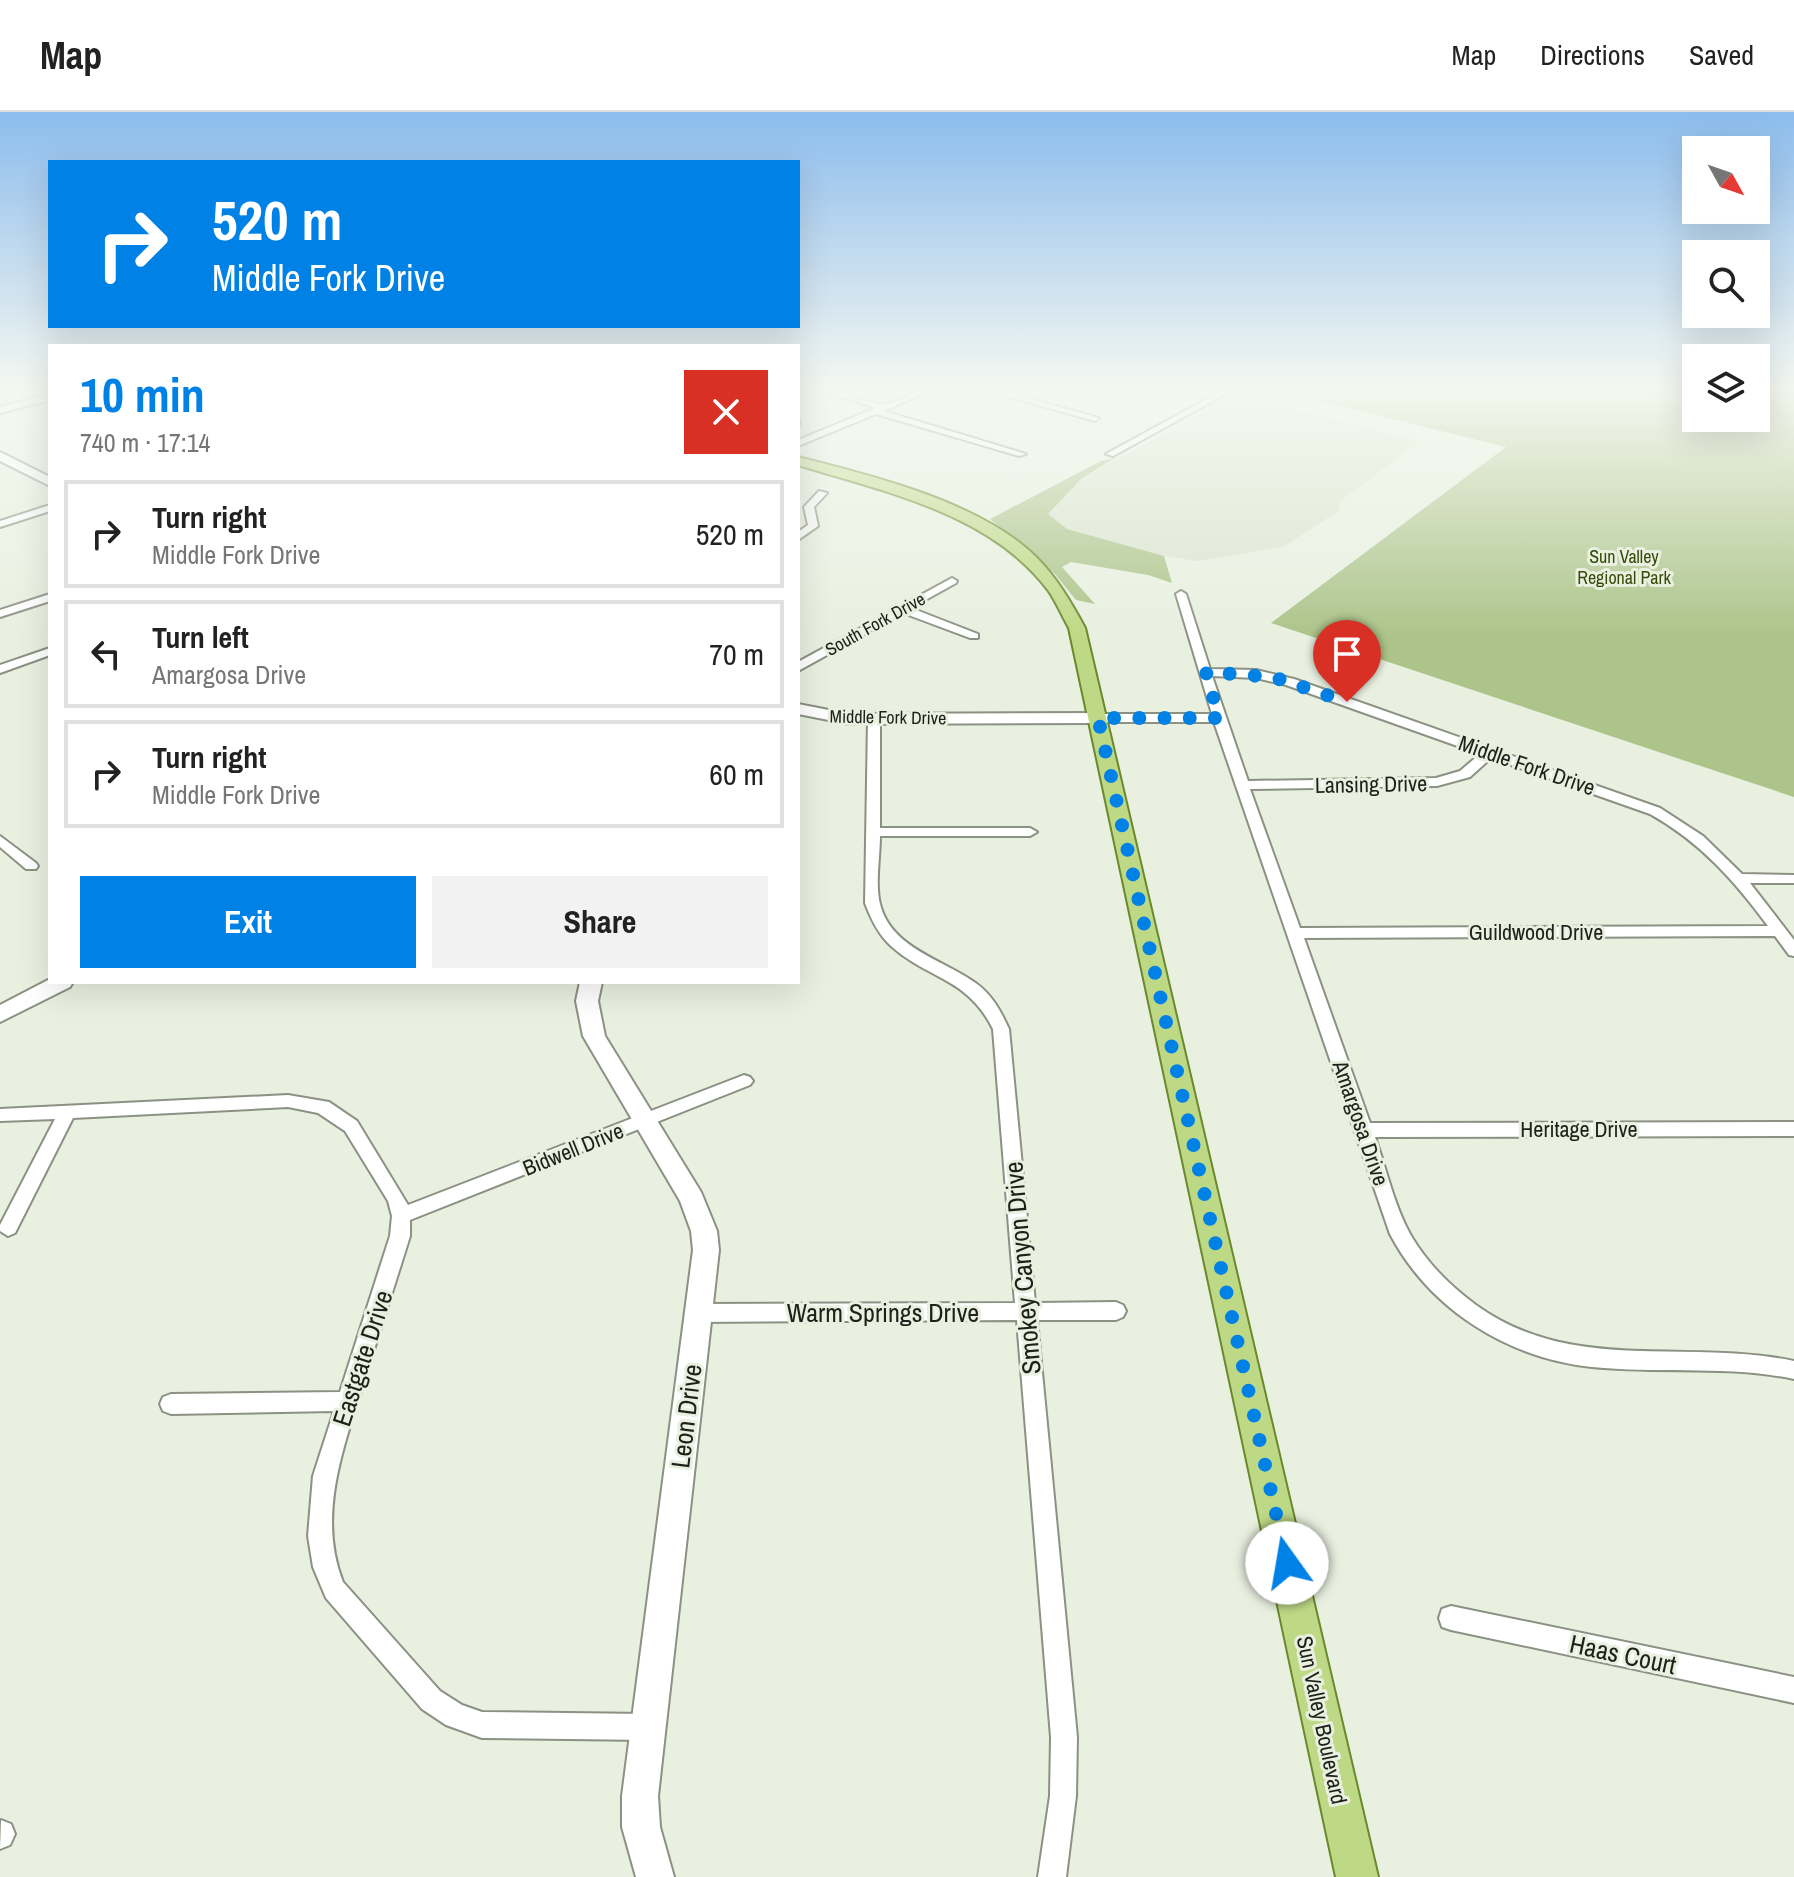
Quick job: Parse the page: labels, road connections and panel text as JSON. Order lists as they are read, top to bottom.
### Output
{
  "streets": {
    "main road": ["Sun Valley Boulevard"],
    "street": [
      "South Fork Drive",
      "Middle Fork Drive",
      "Lansing Drive",
      "Guildwood Drive",
      "Amargosa Drive",
      "Heritage Drive",
      "Bidwell Drive",
      "Smokey Canyon Drive",
      "Warm Springs Drive",
      "Eastgate Drive",
      "Leon Drive",
      "Haas Court"
    ]
  },
  "crossings": [
    ["Middle Fork Drive", "Lansing Drive"],
    ["Middle Fork Drive", "Guildwood Drive"],
    ["Middle Fork Drive", "Amargosa Drive"],
    ["Middle Fork Drive", "Smokey Canyon Drive"],
    ["Middle Fork Drive", "Sun Valley Boulevard"],
    ["Lansing Drive", "Amargosa Drive"],
    ["Guildwood Drive", "Amargosa Drive"],
    ["Amargosa Drive", "Heritage Drive"],
    ["Bidwell Drive", "Eastgate Drive"],
    ["Bidwell Drive", "Leon Drive"],
    ["Smokey Canyon Drive", "Warm Springs Drive"],
    ["Warm Springs Drive", "Leon Drive"],
    ["Eastgate Drive", "Leon Drive"]
  ],
  "parks": ["Sun Valley Regional Park"],
  "north": "bottom right",
  "page": {
    "header": "Map",
    "nav": ["Map", "Directions", "Saved"],
    "turn": ["520 m", "Middle Fork Drive"],
    "heading": ["10 min", "740 m · 17:14"],
    "list": [
      {
        "name": "Turn right",
        "note": "Middle Fork Drive",
        "value": "520 m"
      },
      {
        "name": "Turn left",
        "note": "Amargosa Drive",
        "value": "70 m"
      },
      {
        "name": "Turn right",
        "note": "Middle Fork Drive",
        "value": "60 m"
      }
    ],
    "buttons": ["Exit", "Share"]
  }
}
